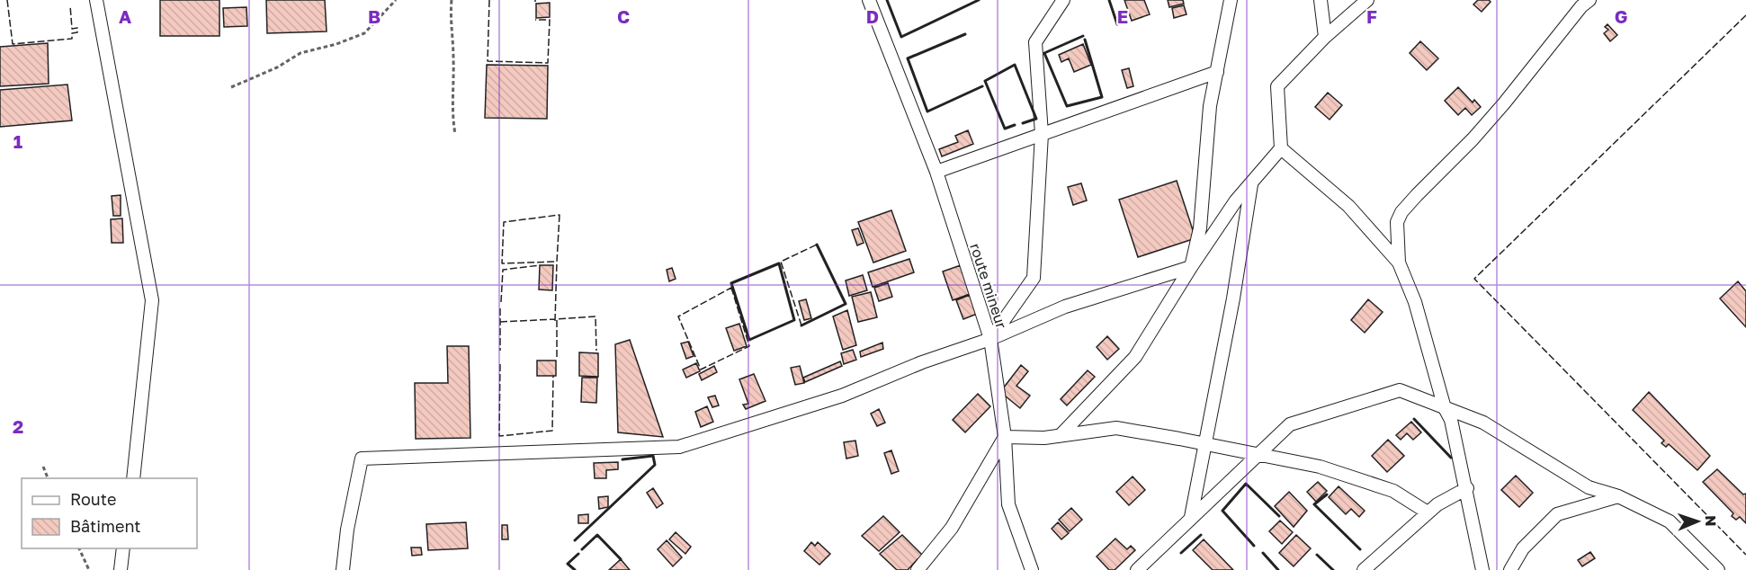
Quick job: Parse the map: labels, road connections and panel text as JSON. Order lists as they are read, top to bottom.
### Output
{
  "streets": {
    "street": ["route mineur"]
  },
  "legend": ["Route", "Bâtiment"],
  "north": "right",
  "grid": {
    "columns": [
      "A",
      "B",
      "C",
      "D",
      "E",
      "F",
      "G"
    ],
    "rows": ["1", "2"]
  }
}
